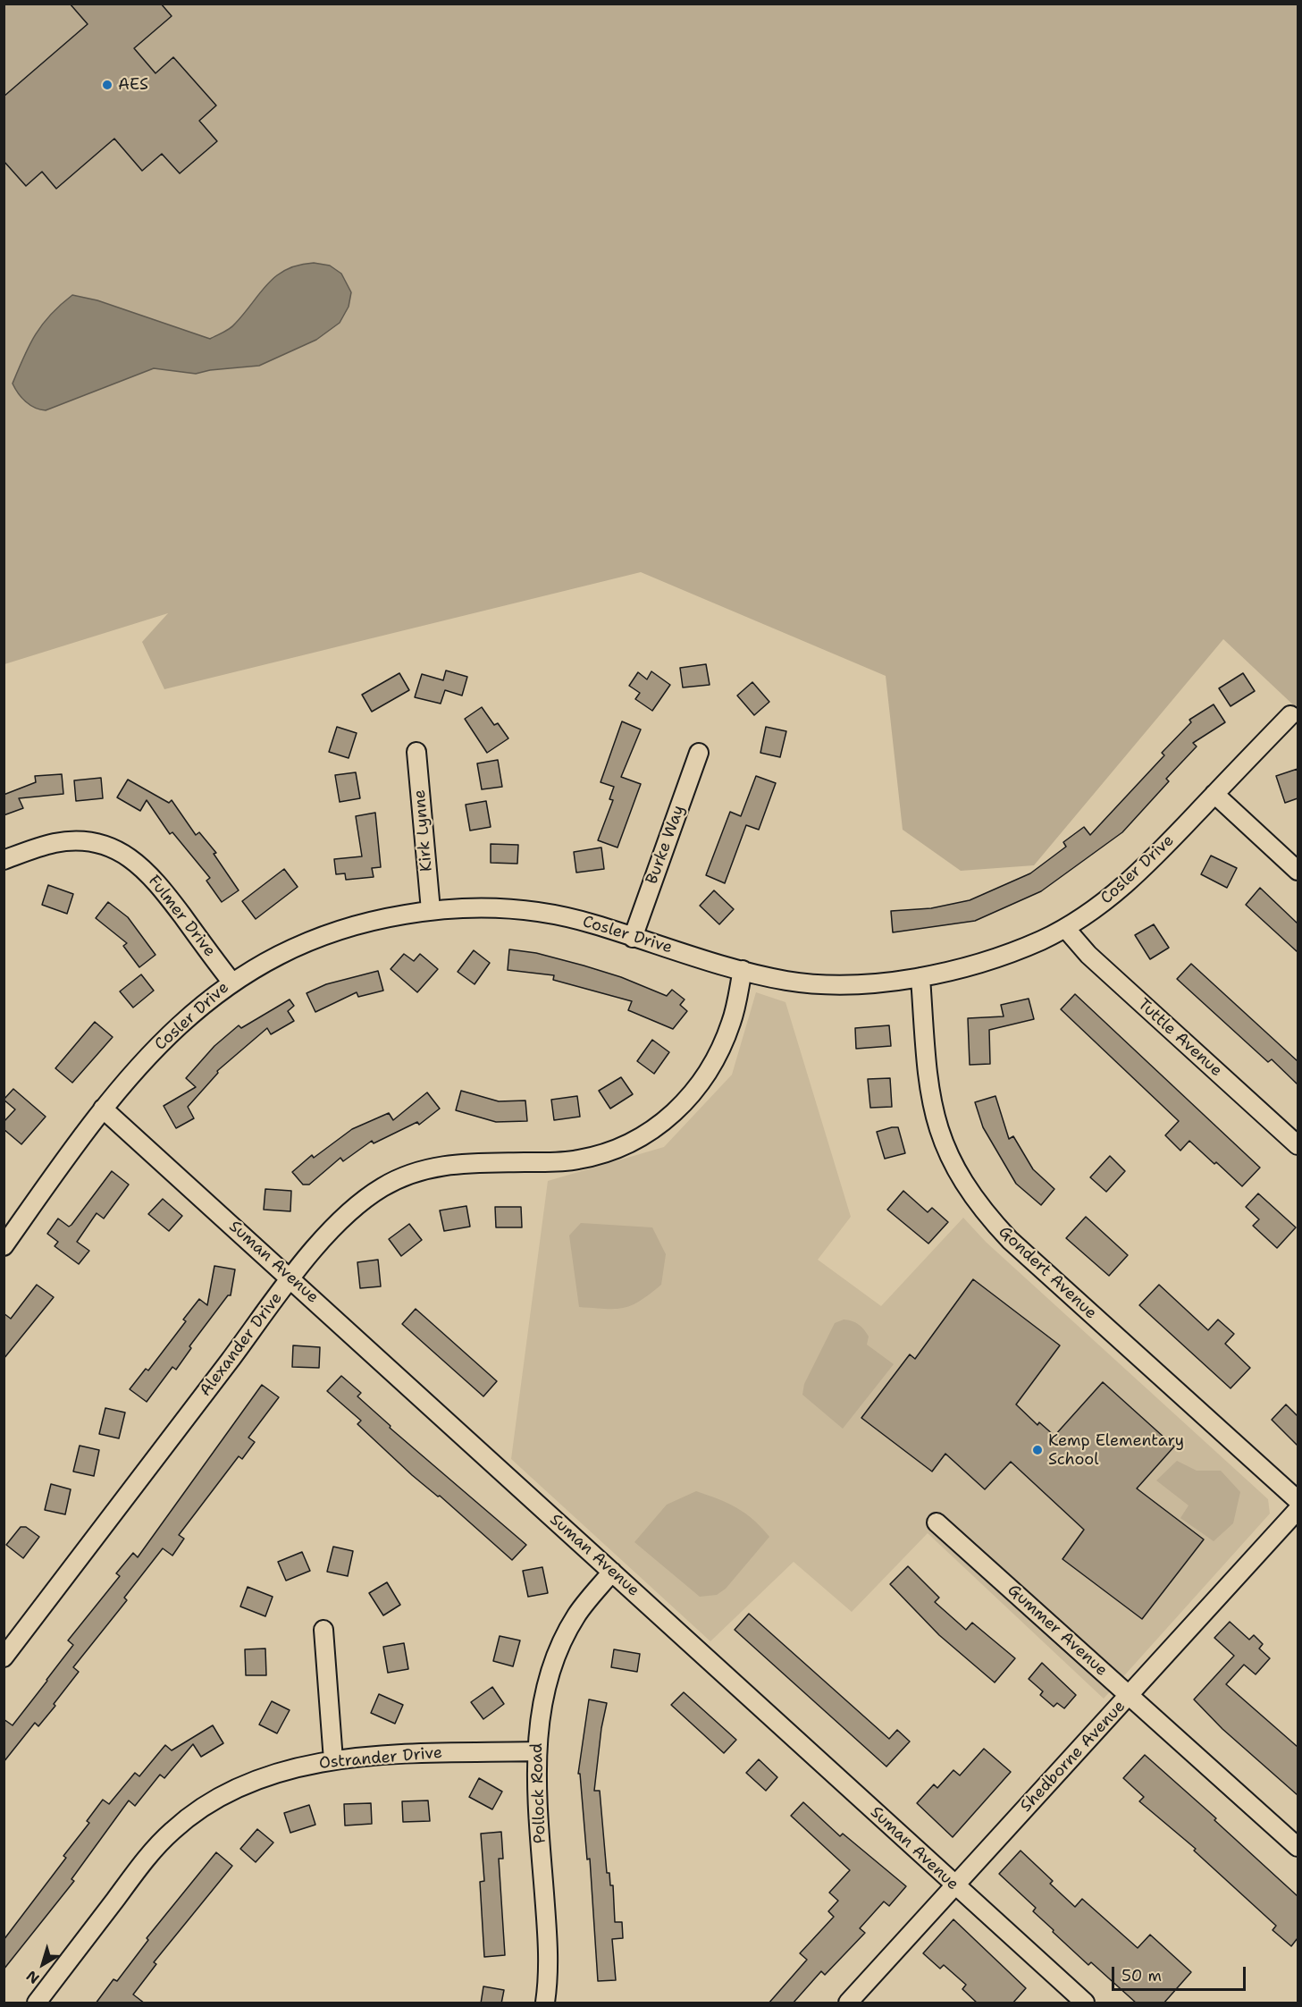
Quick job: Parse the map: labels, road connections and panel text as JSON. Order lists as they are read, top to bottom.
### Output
{
  "streets": {
    "street": [
      "Kirk Lynne",
      "Burke Way",
      "Cosler Drive",
      "Fulmer Drive",
      "Tuttle Avenue",
      "Suman Avenue",
      "Gondert Avenue",
      "Alexander Drive",
      "Gummer Avenue",
      "Shedborne Avenue",
      "Ostrander Drive",
      "Pollock Road"
    ]
  },
  "crossings": [
    ["Kirk Lynne", "Cosler Drive"],
    ["Burke Way", "Cosler Drive"],
    ["Cosler Drive", "Fulmer Drive"],
    ["Cosler Drive", "Tuttle Avenue"],
    ["Cosler Drive", "Suman Avenue"],
    ["Cosler Drive", "Gondert Avenue"],
    ["Cosler Drive", "Alexander Drive"],
    ["Suman Avenue", "Alexander Drive"],
    ["Suman Avenue", "Shedborne Avenue"],
    ["Suman Avenue", "Pollock Road"],
    ["Gummer Avenue", "Shedborne Avenue"],
    ["Ostrander Drive", "Pollock Road"]
  ],
  "places": ["AES", "Kemp Elementary School"],
  "scale_bar": "50 m",
  "north": "bottom left"
}
